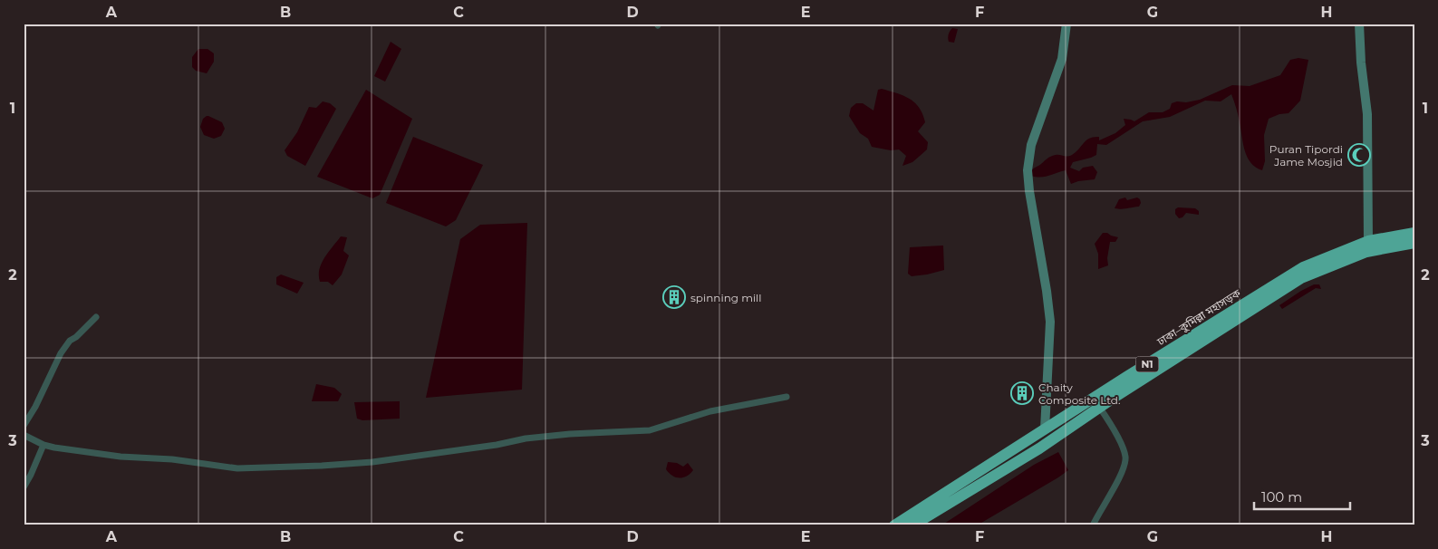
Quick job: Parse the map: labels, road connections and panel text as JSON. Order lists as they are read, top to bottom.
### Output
{
  "streets": {
    "highway": ["ঢাকা–কুমিল্লা মহাসড়ক", "N1"]
  },
  "places": {
    "mosque": ["Puran Tipordi Jame Mosjid"],
    "building": ["spinning mill", "Chaity Composite Ltd."]
  },
  "scale_bar": "100 m",
  "grid": {
    "columns": [
      "A",
      "B",
      "C",
      "D",
      "E",
      "F",
      "G",
      "H"
    ],
    "rows": ["1", "2", "3"]
  }
}
